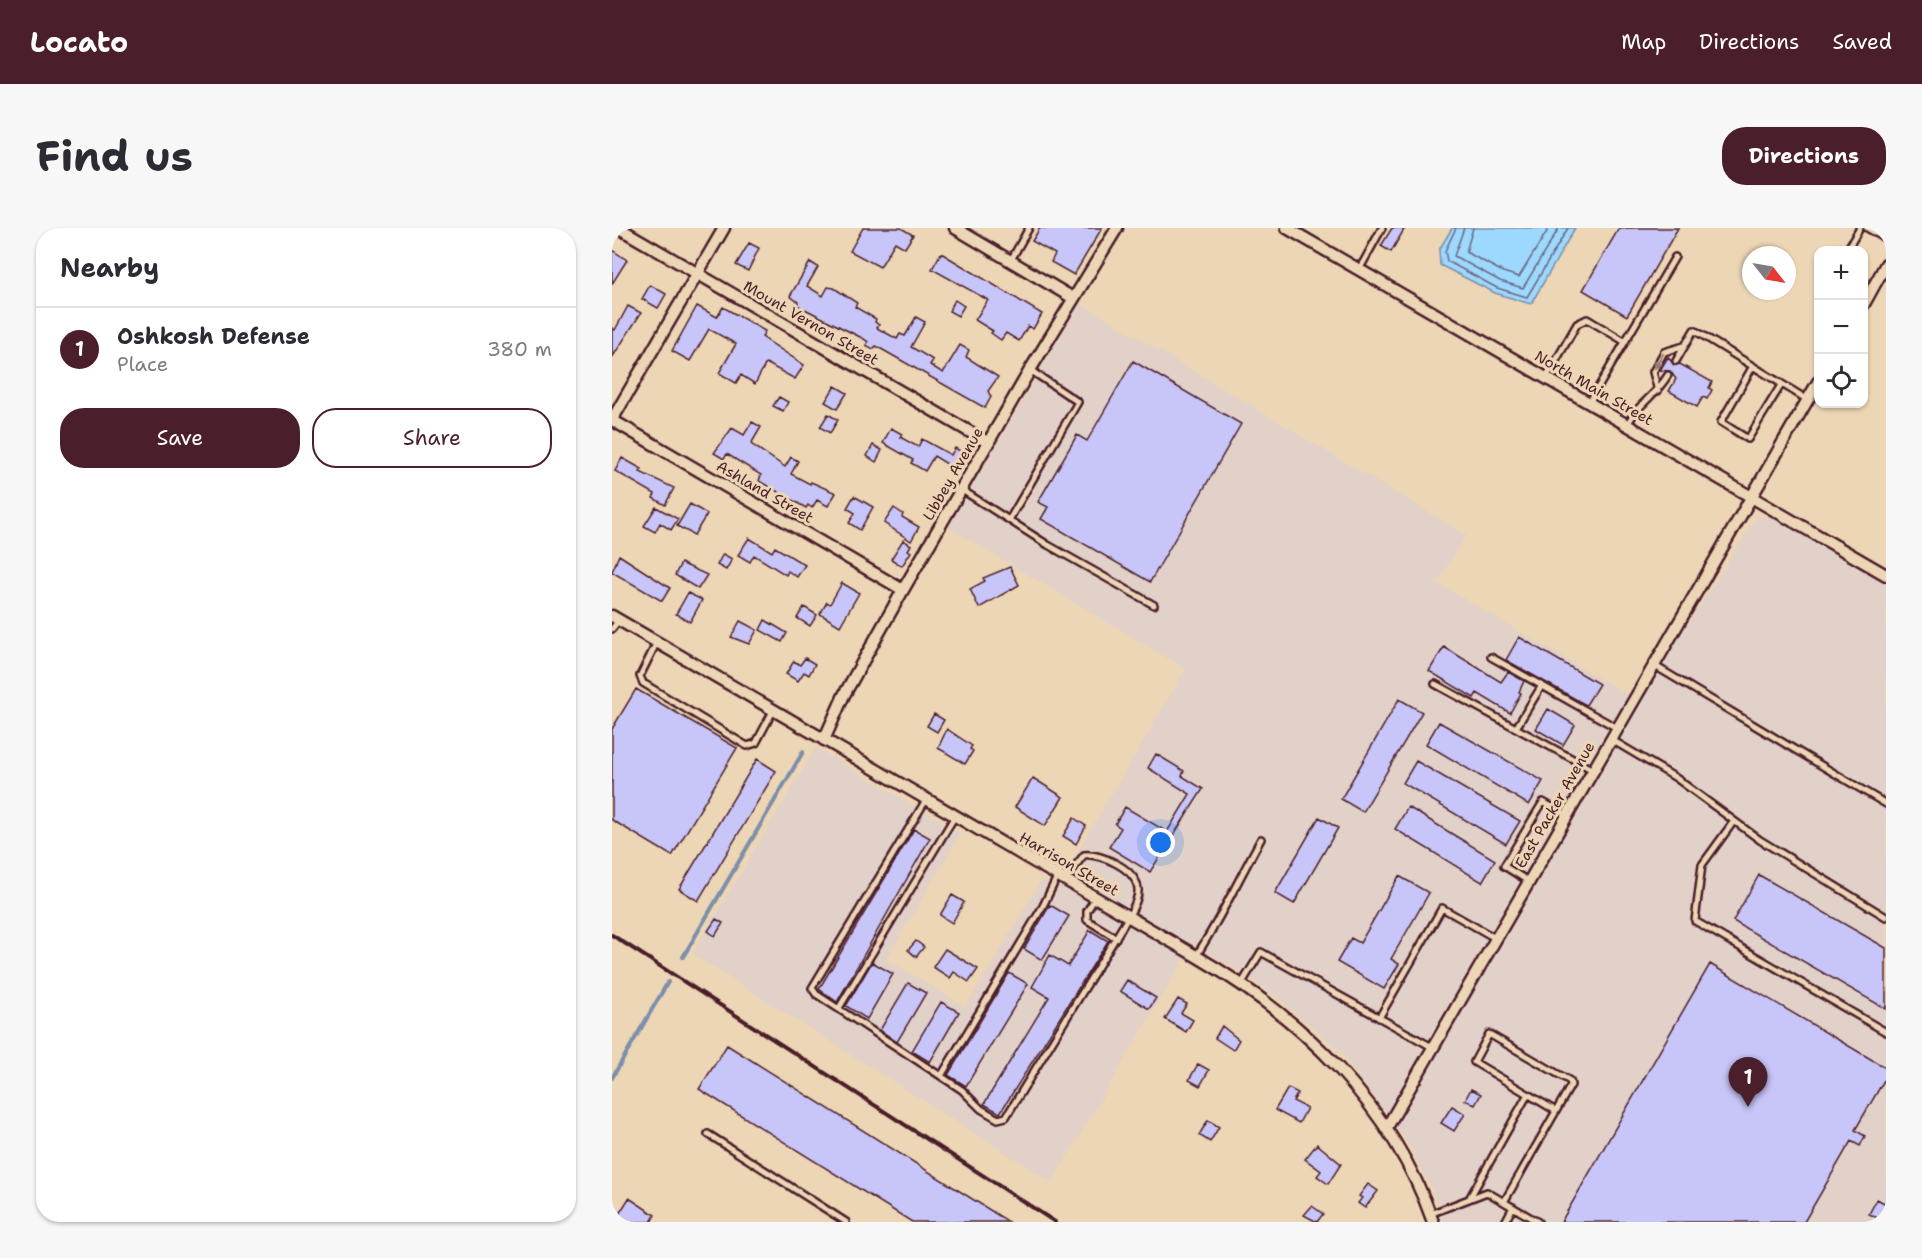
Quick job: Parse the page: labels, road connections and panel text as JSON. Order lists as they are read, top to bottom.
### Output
{
  "streets": {
    "street": [
      "Mount Vernon Street",
      "North Main Street",
      "Libbey Avenue",
      "Ashland Street",
      "East Packer Avenue",
      "Harrison Street"
    ]
  },
  "crossings": [
    ["Mount Vernon Street", "Libbey Avenue"],
    ["North Main Street", "East Packer Avenue"],
    ["Libbey Avenue", "Ashland Street"],
    ["Libbey Avenue", "Harrison Street"],
    ["East Packer Avenue", "Harrison Street"]
  ],
  "north": "bottom right",
  "page": {
    "header": "Locato",
    "nav": ["Map", "Directions", "Saved"],
    "buttons": [
      "Directions",
      ["Save", "Share"]
    ],
    "title": "Find us",
    "heading": "Nearby",
    "map_buttons": ["+", "−"],
    "list": [
      {
        "mark": "1",
        "name": "Oshkosh Defense",
        "note": "Place",
        "value": "380 m"
      }
    ],
    "pins": "1"
  }
}
